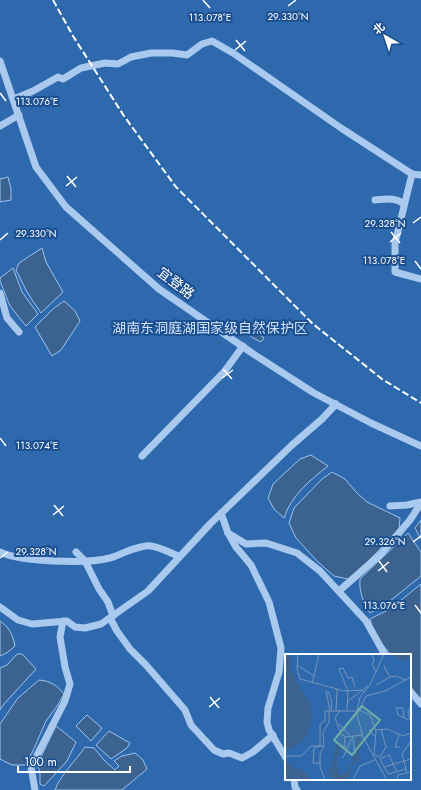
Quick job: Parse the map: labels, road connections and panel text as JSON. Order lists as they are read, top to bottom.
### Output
{
  "streets": {
    "street": ["宜登路"]
  },
  "parks": ["湖南东洞庭湖国家级自然保护区"],
  "scale_bar": "100 m",
  "north": "top left",
  "coordinates": [
    "29.330°N",
    "113.078°E",
    "113.076°E",
    "29.328°N",
    "113.074°E",
    "29.326°N"
  ]
}
